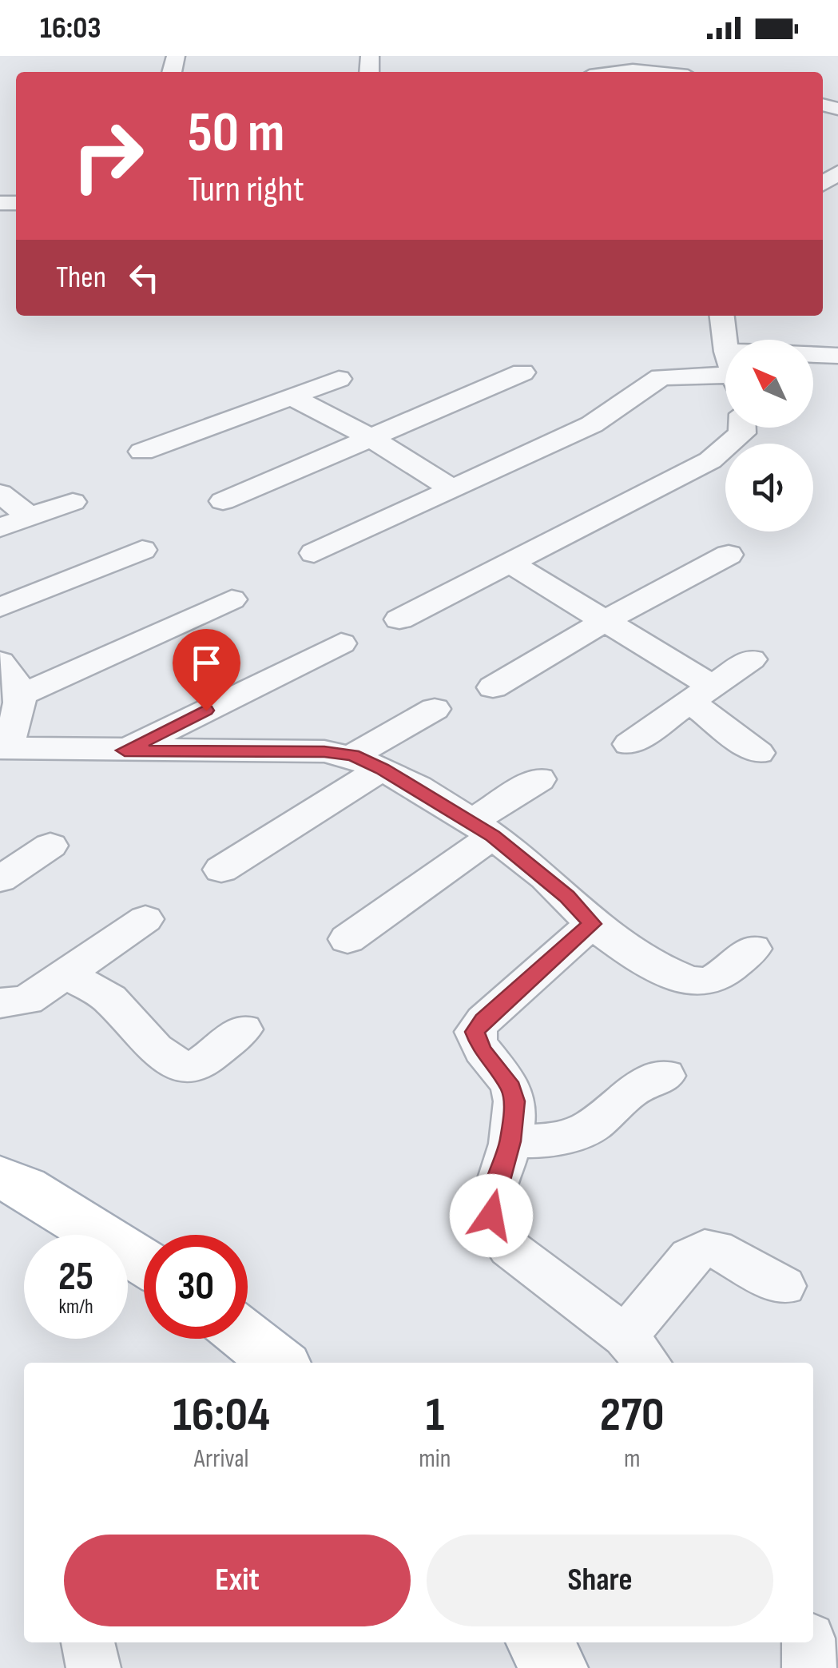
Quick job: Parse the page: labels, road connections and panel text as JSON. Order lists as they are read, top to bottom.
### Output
{
  "north": "top left",
  "page": {
    "status": "16:03",
    "turn": ["50 m", "Turn right"],
    "then": "Then",
    "speed": "25 km/h",
    "limit": "30",
    "eta": [
      "16:04",
      "Arrival",
      "1",
      "min",
      "270",
      "m"
    ],
    "buttons": ["Exit", "Share"]
  }
}
